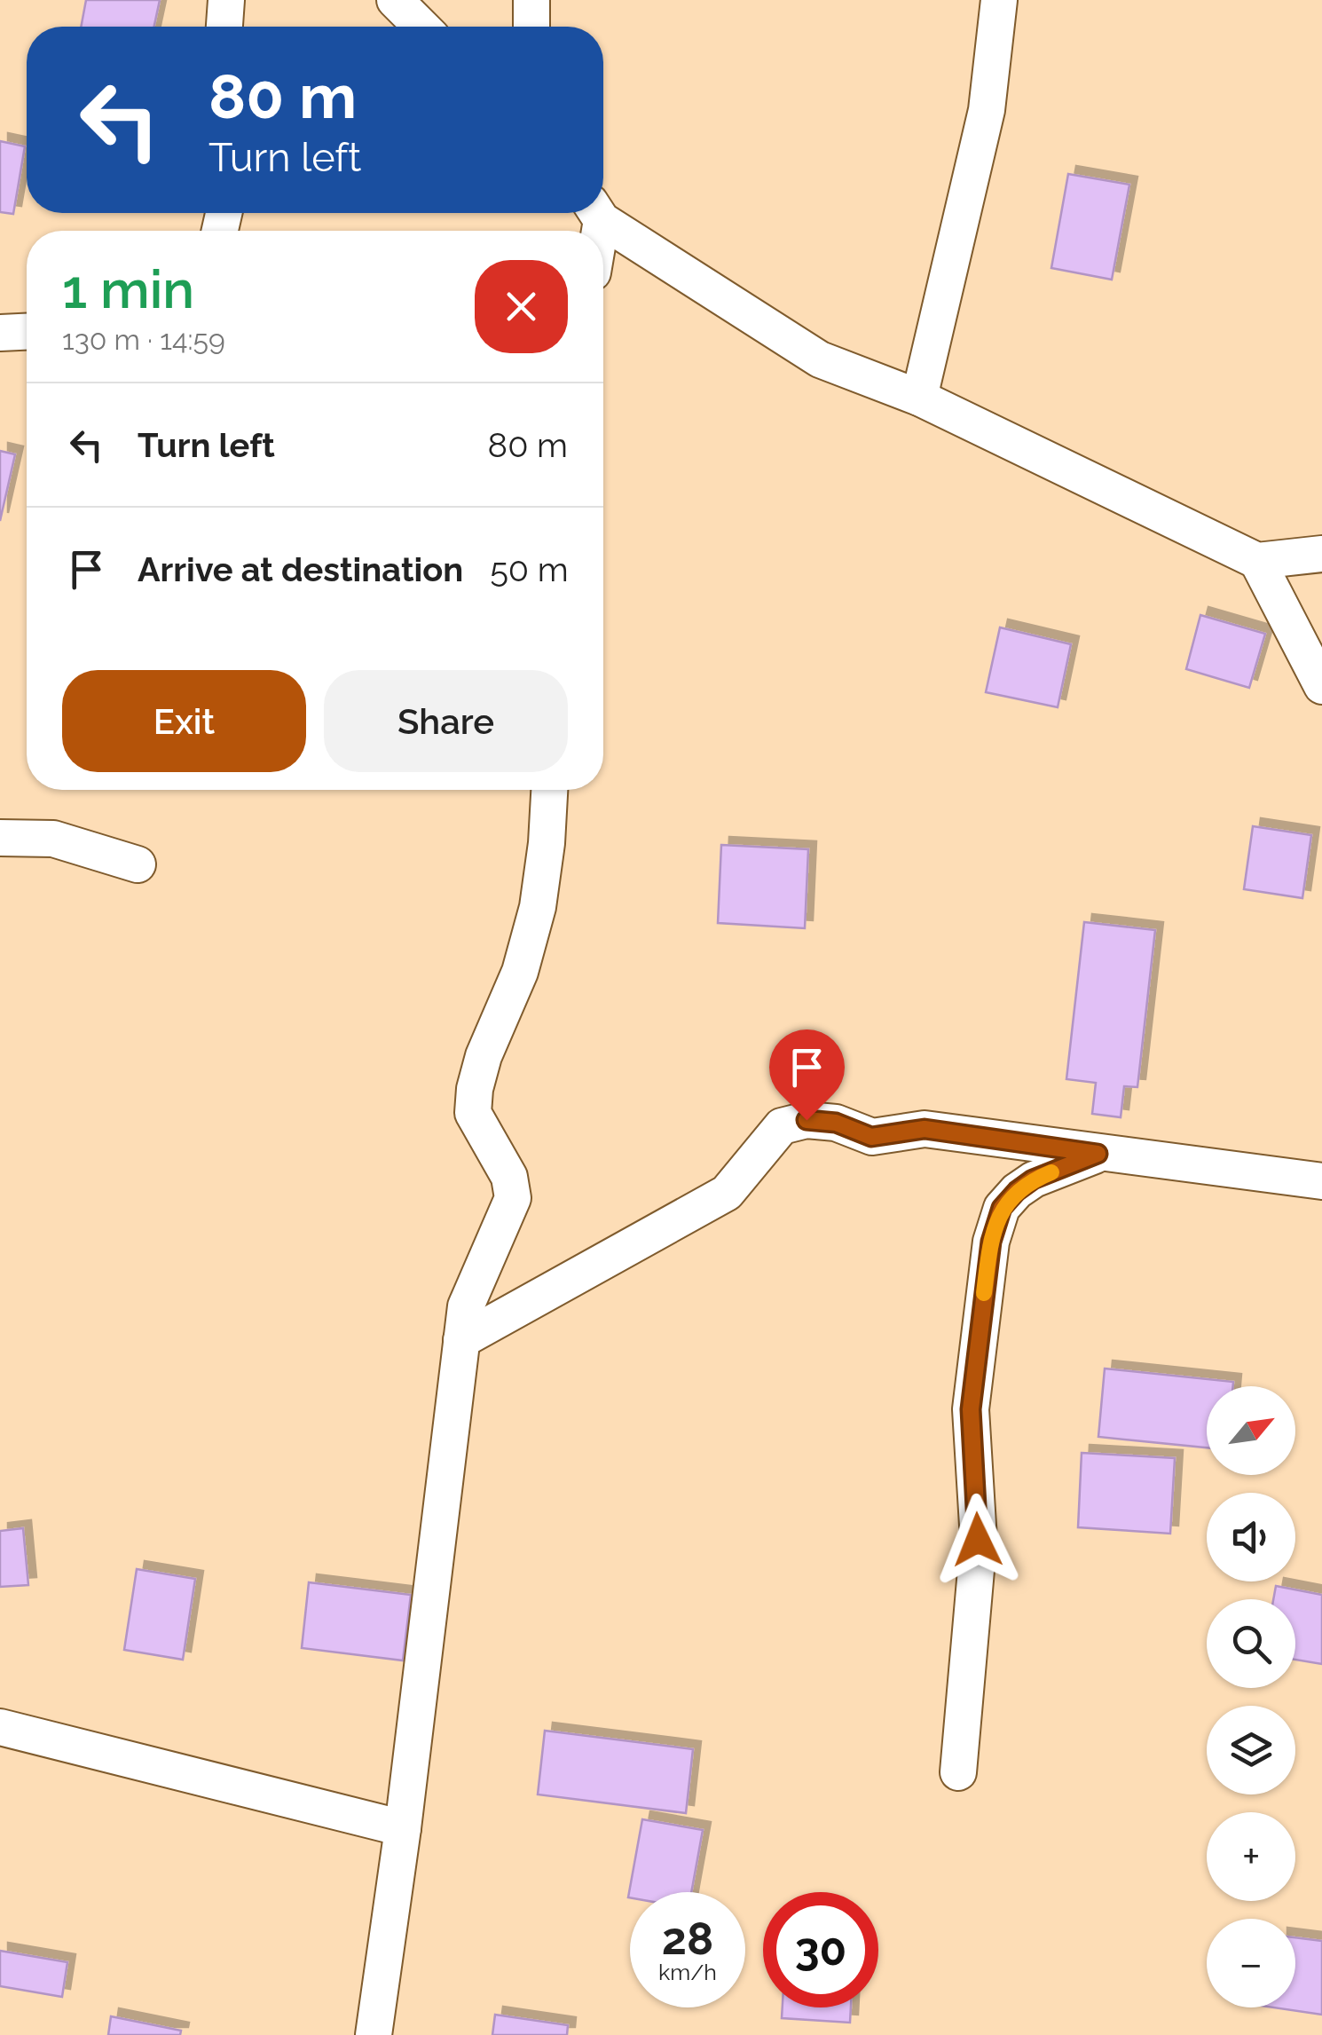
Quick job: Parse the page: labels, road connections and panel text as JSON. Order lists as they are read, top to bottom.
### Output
{
  "north": "top right",
  "page": {
    "turn": ["80 m", "Turn left"],
    "heading": ["1 min", "130 m · 14:59"],
    "list": [
      {
        "name": "Turn left",
        "value": "80 m"
      },
      {
        "name": "Arrive at destination",
        "value": "50 m"
      }
    ],
    "buttons": ["Exit", "Share"],
    "map_buttons": ["+", "−"],
    "speed": "28 km/h",
    "limit": "30"
  }
}
